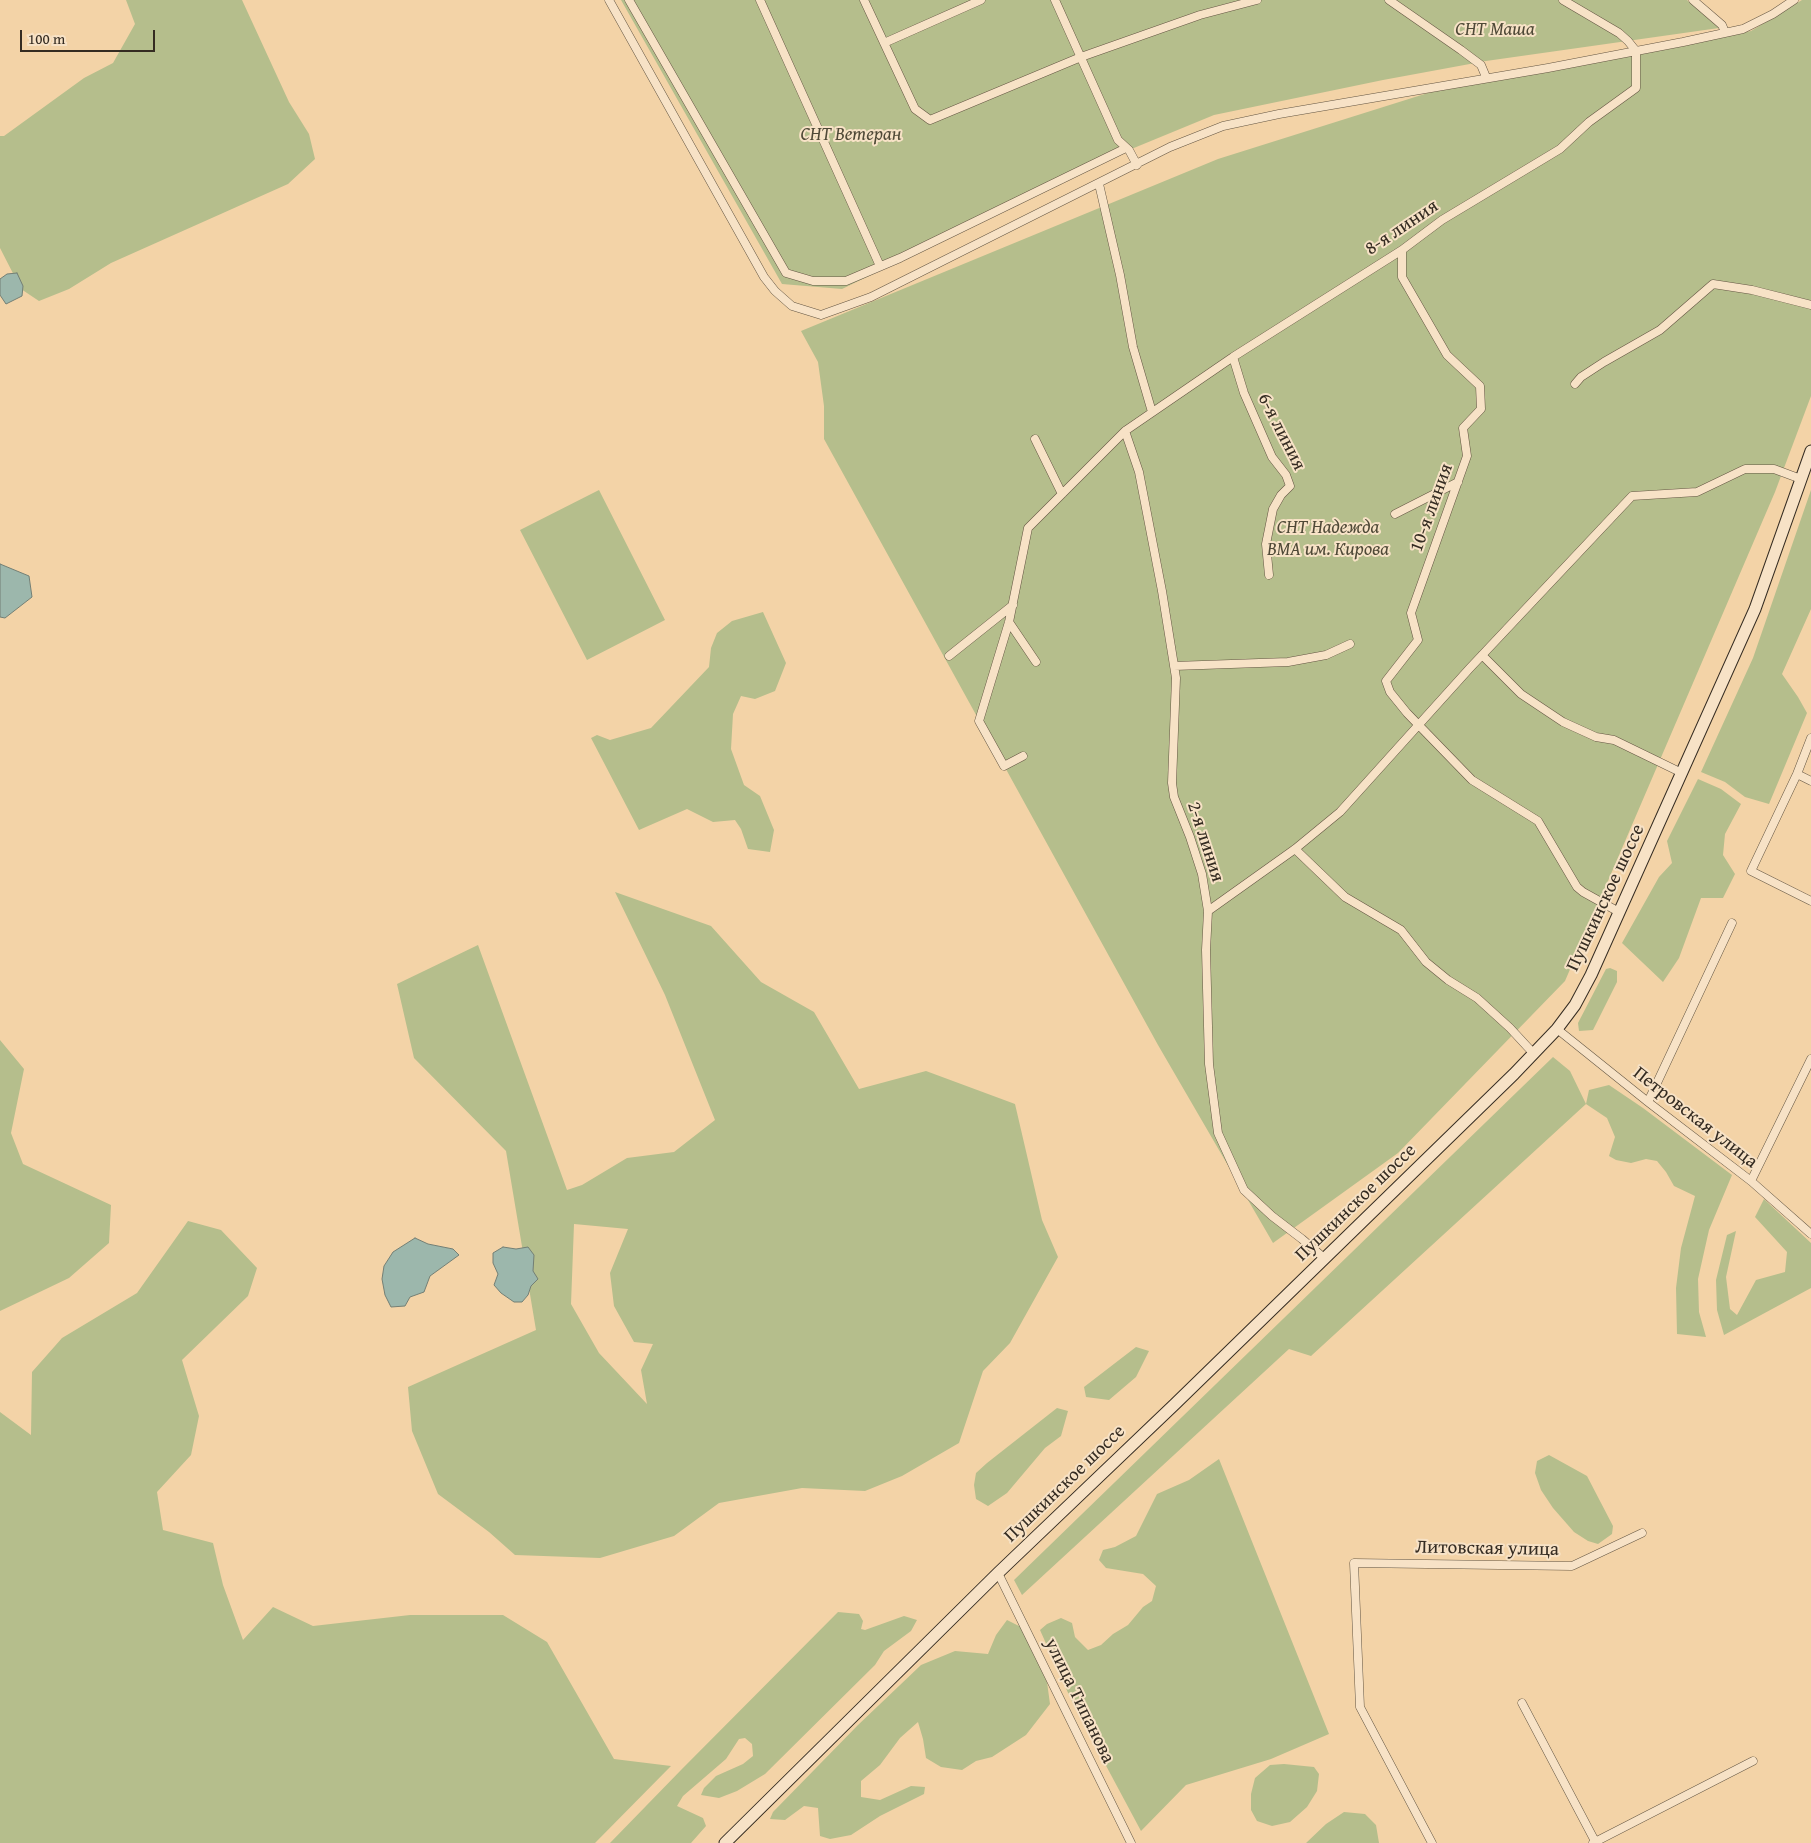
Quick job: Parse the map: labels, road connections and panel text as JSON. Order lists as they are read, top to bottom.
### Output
{
  "streets": {
    "main road": ["Пушкинское шоссе"],
    "street": [
      "8-я линия",
      "6-я линия",
      "10-я линия",
      "2-я линия",
      "Петровская улица",
      "Литовская улица",
      "улица Типанова"
    ]
  },
  "crossings": [
    ["8-я линия", "6-я линия"],
    ["8-я линия", "10-я линия"],
    ["2-я линия", "Пушкинское шоссе"],
    ["Пушкинское шоссе", "Петровская улица"],
    ["Пушкинское шоссе", "улица Типанова"]
  ],
  "parks": ["СНТ Маша", "СНТ Ветеран", "СНТ Надежда ВМА им. Кирова"],
  "scale_bar": "100 m"
}
